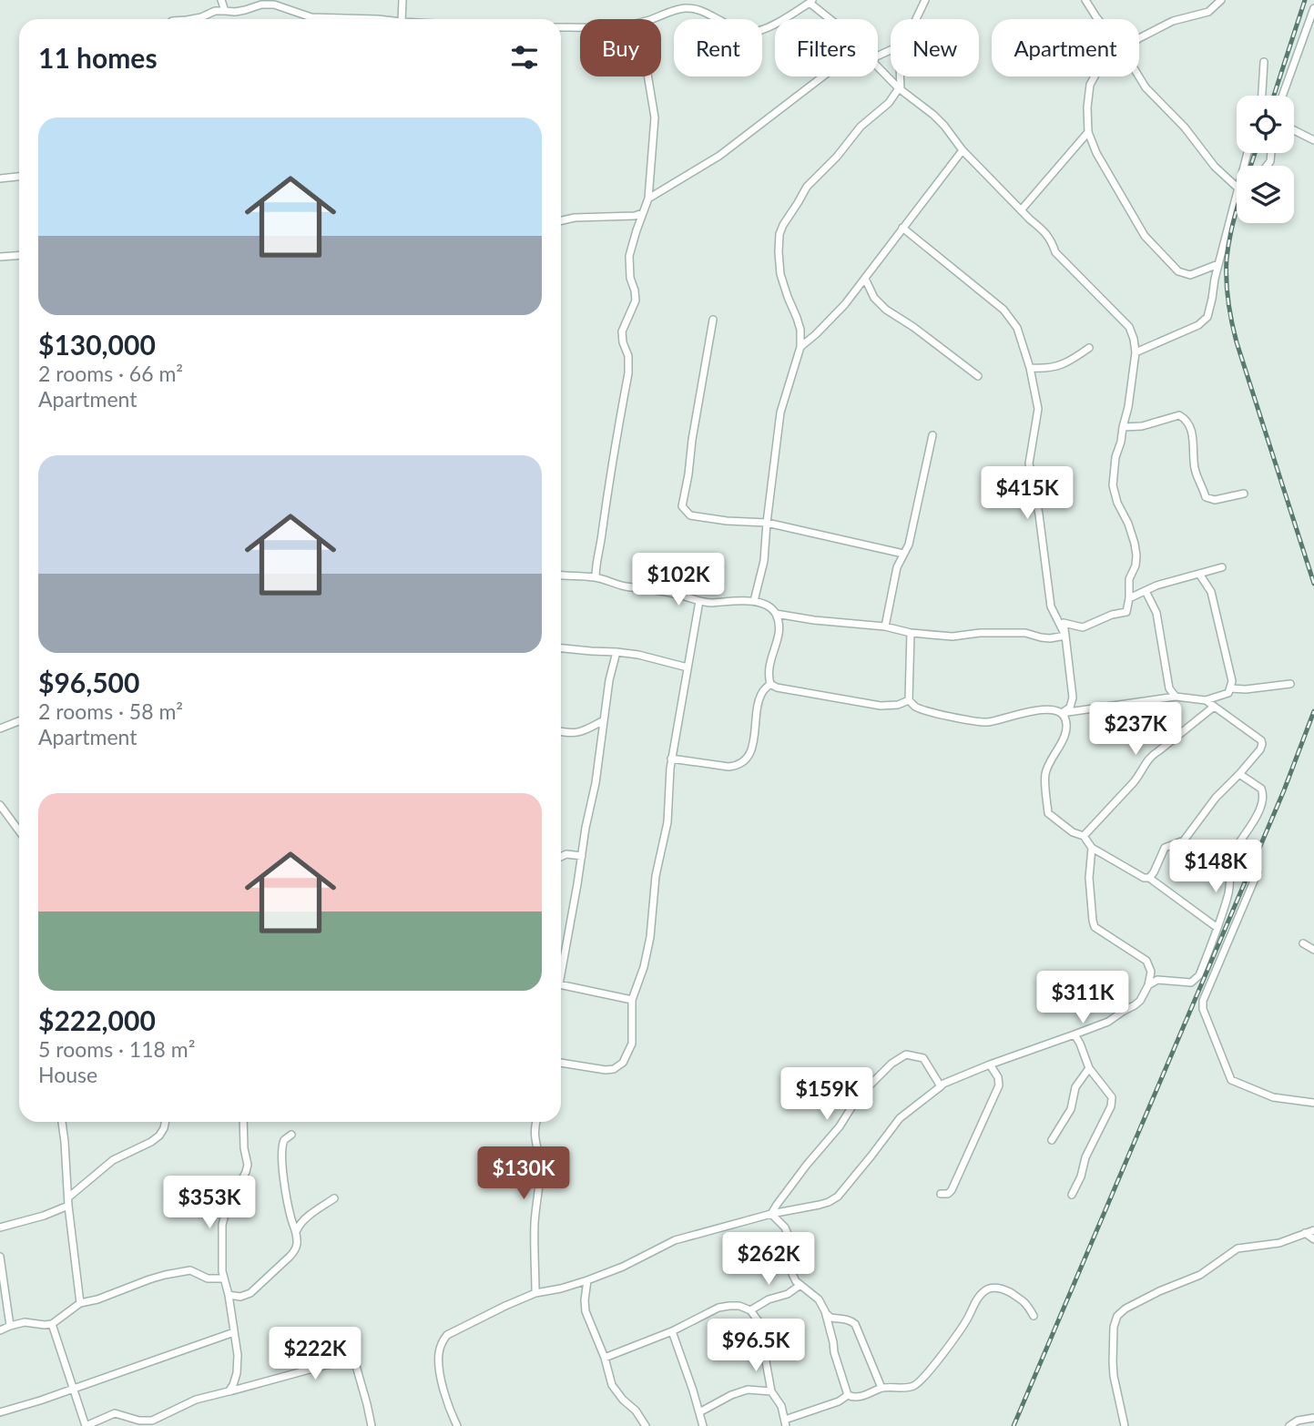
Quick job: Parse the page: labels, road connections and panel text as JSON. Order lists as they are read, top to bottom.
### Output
{
  "page": {
    "chip": [
      "Buy",
      "Rent",
      "Filters",
      "New",
      "Apartment"
    ],
    "heading": "11 homes",
    "list": [
      {
        "name": "$130,000",
        "note": "2 rooms · 66 m² · Apartment"
      },
      {
        "name": "$96,500",
        "note": "2 rooms · 58 m² · Apartment"
      },
      {
        "name": "$222,000",
        "note": "5 rooms · 118 m² · House"
      }
    ],
    "price": [
      "$415K",
      "$102K",
      "$237K",
      "$148K",
      "$311K",
      "$159K",
      "$130K",
      "$353K",
      "$262K",
      "$96.5K",
      "$222K"
    ]
  }
}
